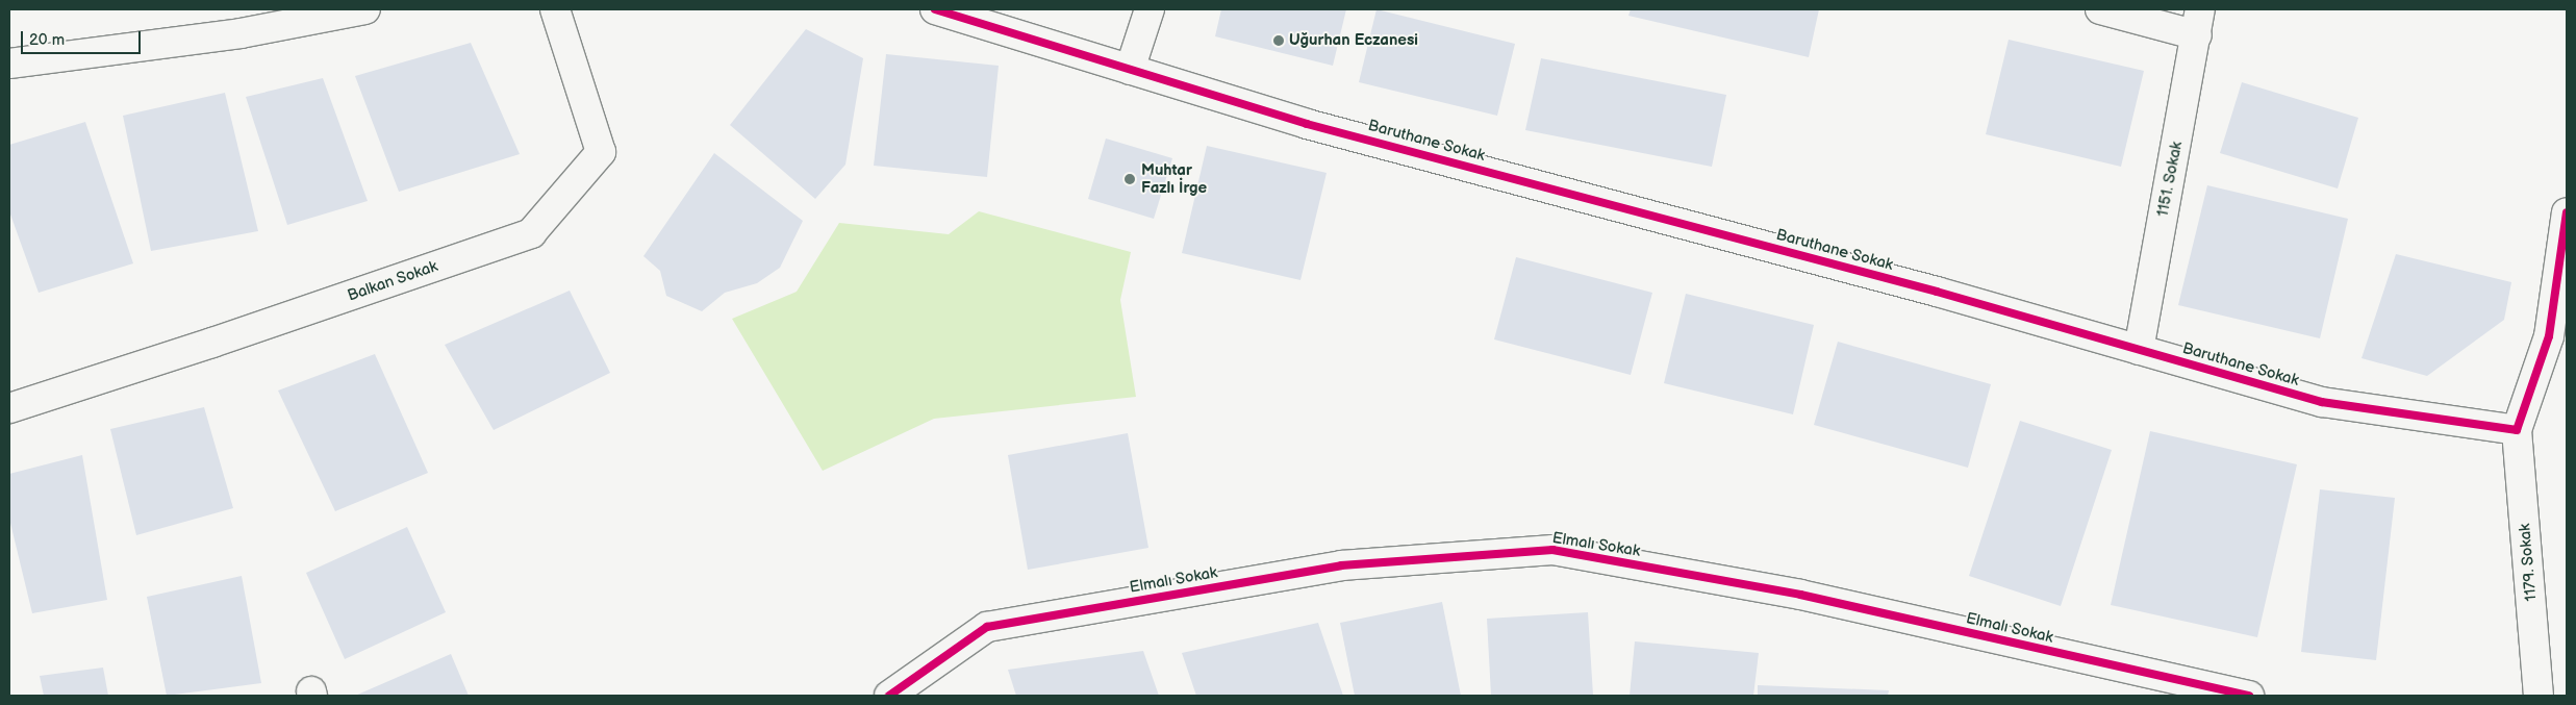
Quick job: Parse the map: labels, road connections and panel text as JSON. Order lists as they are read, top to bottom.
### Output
{
  "streets": {
    "street": [
      "Baruthane Sokak",
      "1151. Sokak",
      "Balkan Sokak",
      "Elmalı Sokak",
      "1179. Sokak"
    ]
  },
  "crossings": [
    ["Baruthane Sokak", "1151. Sokak"],
    ["Baruthane Sokak", "1179. Sokak"]
  ],
  "places": ["Uğurhan Eczanesi", "Muhtar Fazlı İrge"],
  "scale_bar": "20 m"
}
